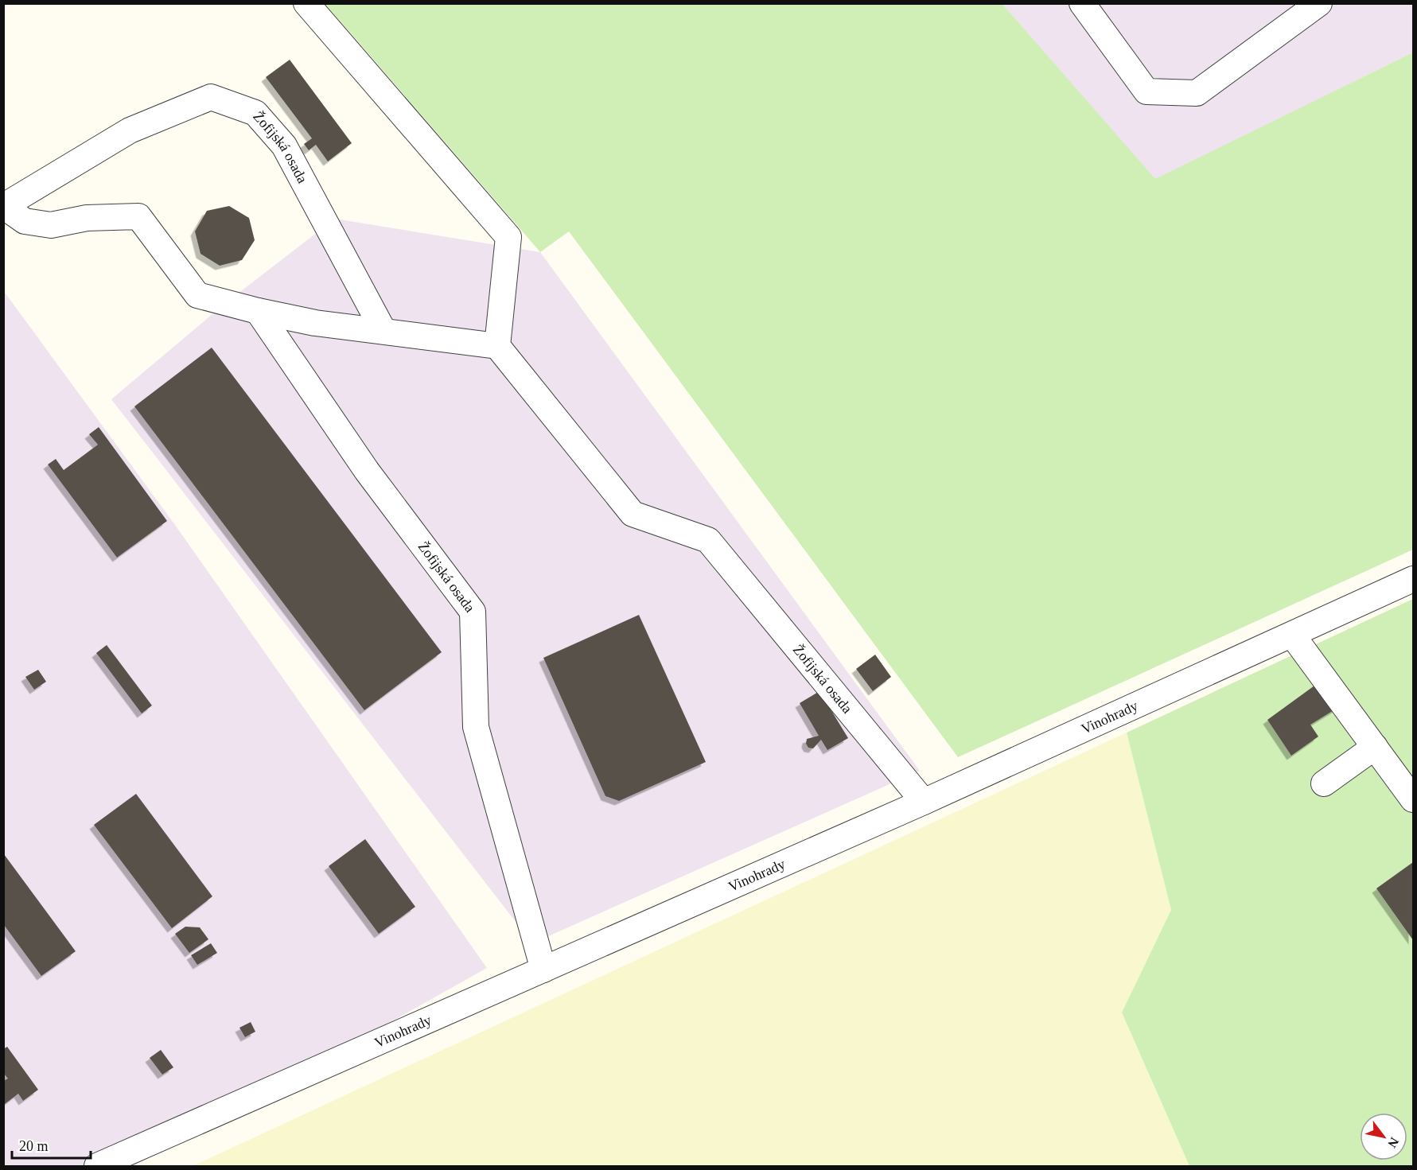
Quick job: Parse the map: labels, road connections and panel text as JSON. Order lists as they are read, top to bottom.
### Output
{
  "streets": {
    "street": ["Žofijská osada", "Vinohrady"]
  },
  "crossings": [
    ["Žofijská osada", "Vinohrady"]
  ],
  "scale_bar": "20 m",
  "north": "bottom right"
}
